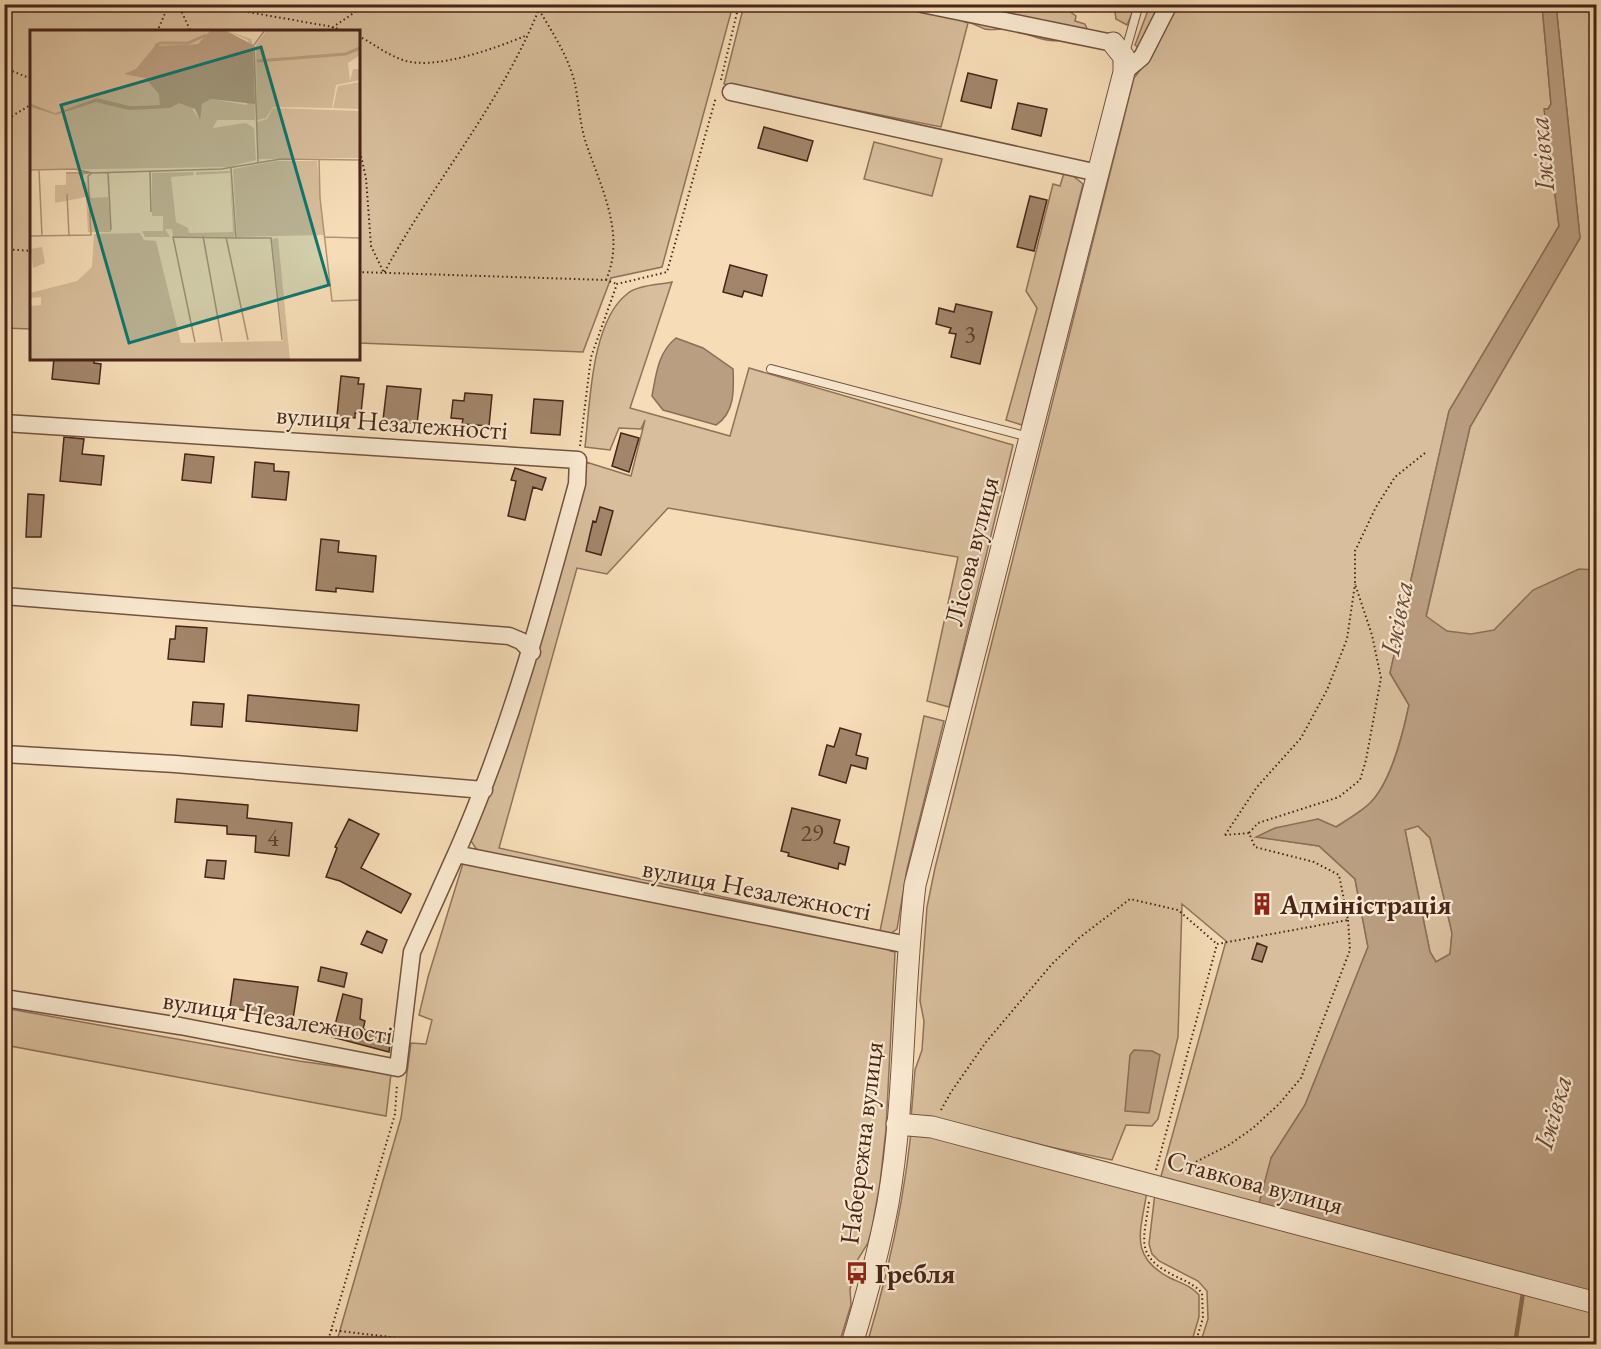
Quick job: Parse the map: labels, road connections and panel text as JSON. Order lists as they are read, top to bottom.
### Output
{
  "streets": {
    "street": [
      "вулиця Незалежності",
      "Лісова вулиця",
      "Набережна вулиця",
      "Ставкова вулиця"
    ]
  },
  "crossings": [
    ["вулиця Незалежності", "Лісова вулиця"],
    ["вулиця Незалежності", "Набережна вулиця"],
    ["Лісова вулиця", "Набережна вулиця"],
    ["Набережна вулиця", "Ставкова вулиця"]
  ],
  "water": ["Іжівка"],
  "places": {
    "building": ["Адміністрація"],
    "bus stop": ["Гребля"]
  },
  "house_numbers": ["3", "29", "4"]
}
